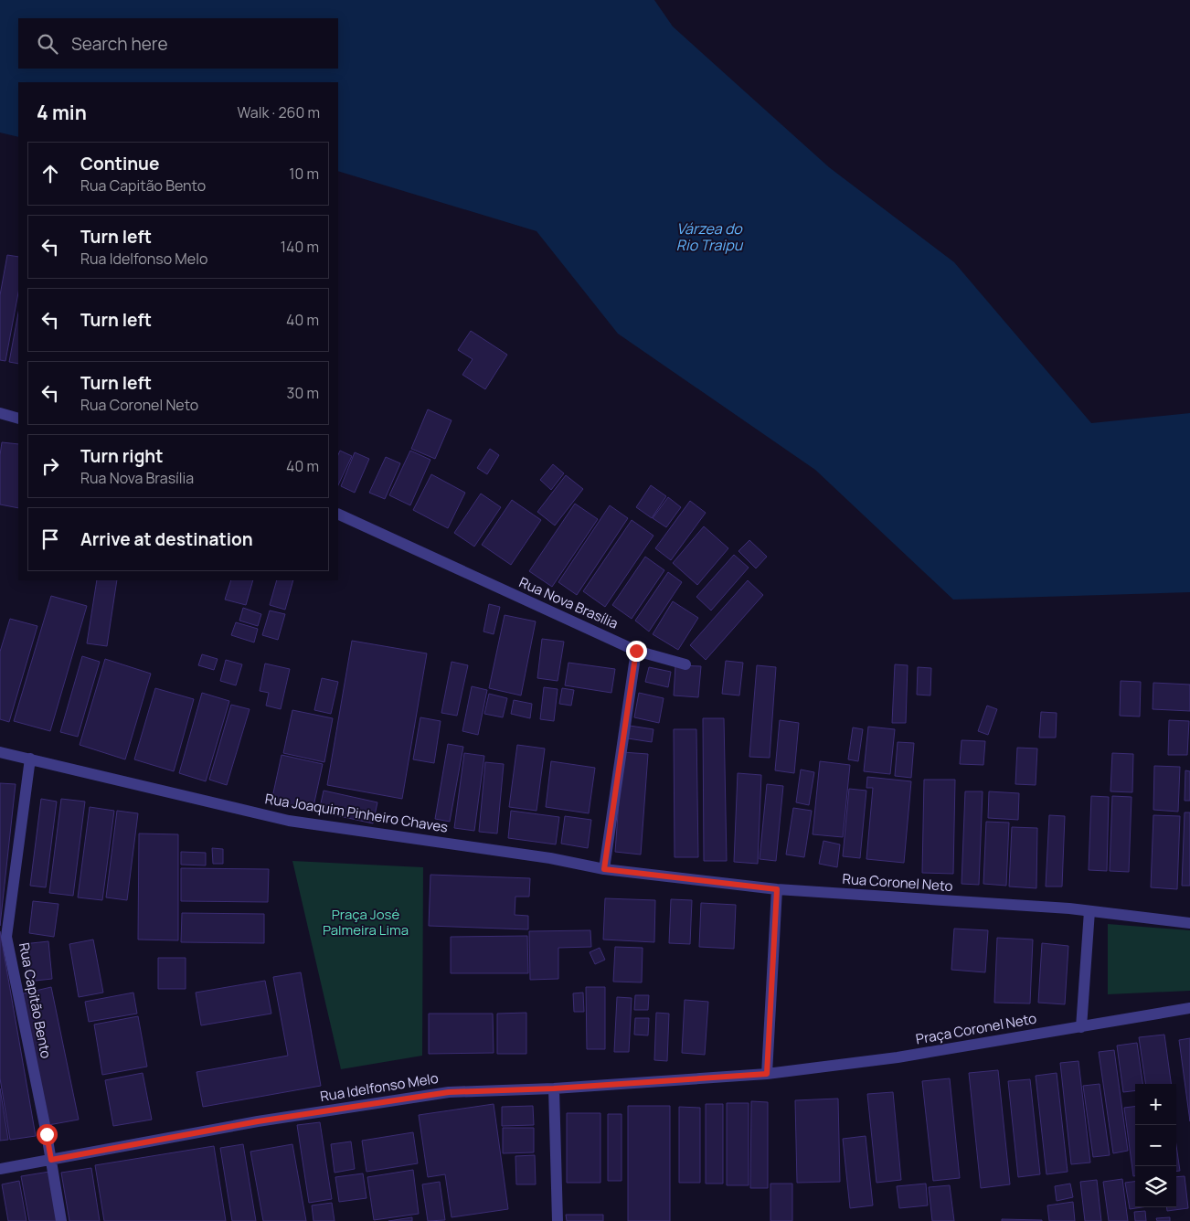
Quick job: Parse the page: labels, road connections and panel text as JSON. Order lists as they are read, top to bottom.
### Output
{
  "streets": {
    "street": [
      "Rua Nova Brasília",
      "Rua Joaquim Pinheiro Chaves",
      "Rua Coronel Neto",
      "Rua Capitão Bento",
      "Praça Coronel Neto",
      "Rua Idelfonso Melo"
    ]
  },
  "crossings": [
    ["Rua Joaquim Pinheiro Chaves", "Rua Coronel Neto"],
    ["Rua Joaquim Pinheiro Chaves", "Rua Capitão Bento"],
    ["Rua Capitão Bento", "Rua Idelfonso Melo"],
    ["Praça Coronel Neto", "Rua Idelfonso Melo"]
  ],
  "water": ["Várzea do Rio Traipu"],
  "parks": ["Praça José Palmeira Lima"],
  "page": {
    "search": "Search here",
    "heading": ["4 min", "Walk · 260 m"],
    "list": [
      ["Continue", "Rua Capitão Bento", "10 m"],
      ["Turn left", "Rua Idelfonso Melo", "140 m"],
      ["Turn left", "40 m"],
      ["Turn left", "Rua Coronel Neto", "30 m"],
      ["Turn right", "Rua Nova Brasília", "40 m"],
      "Arrive at destination"
    ],
    "map_buttons": ["+", "−"]
  }
}
